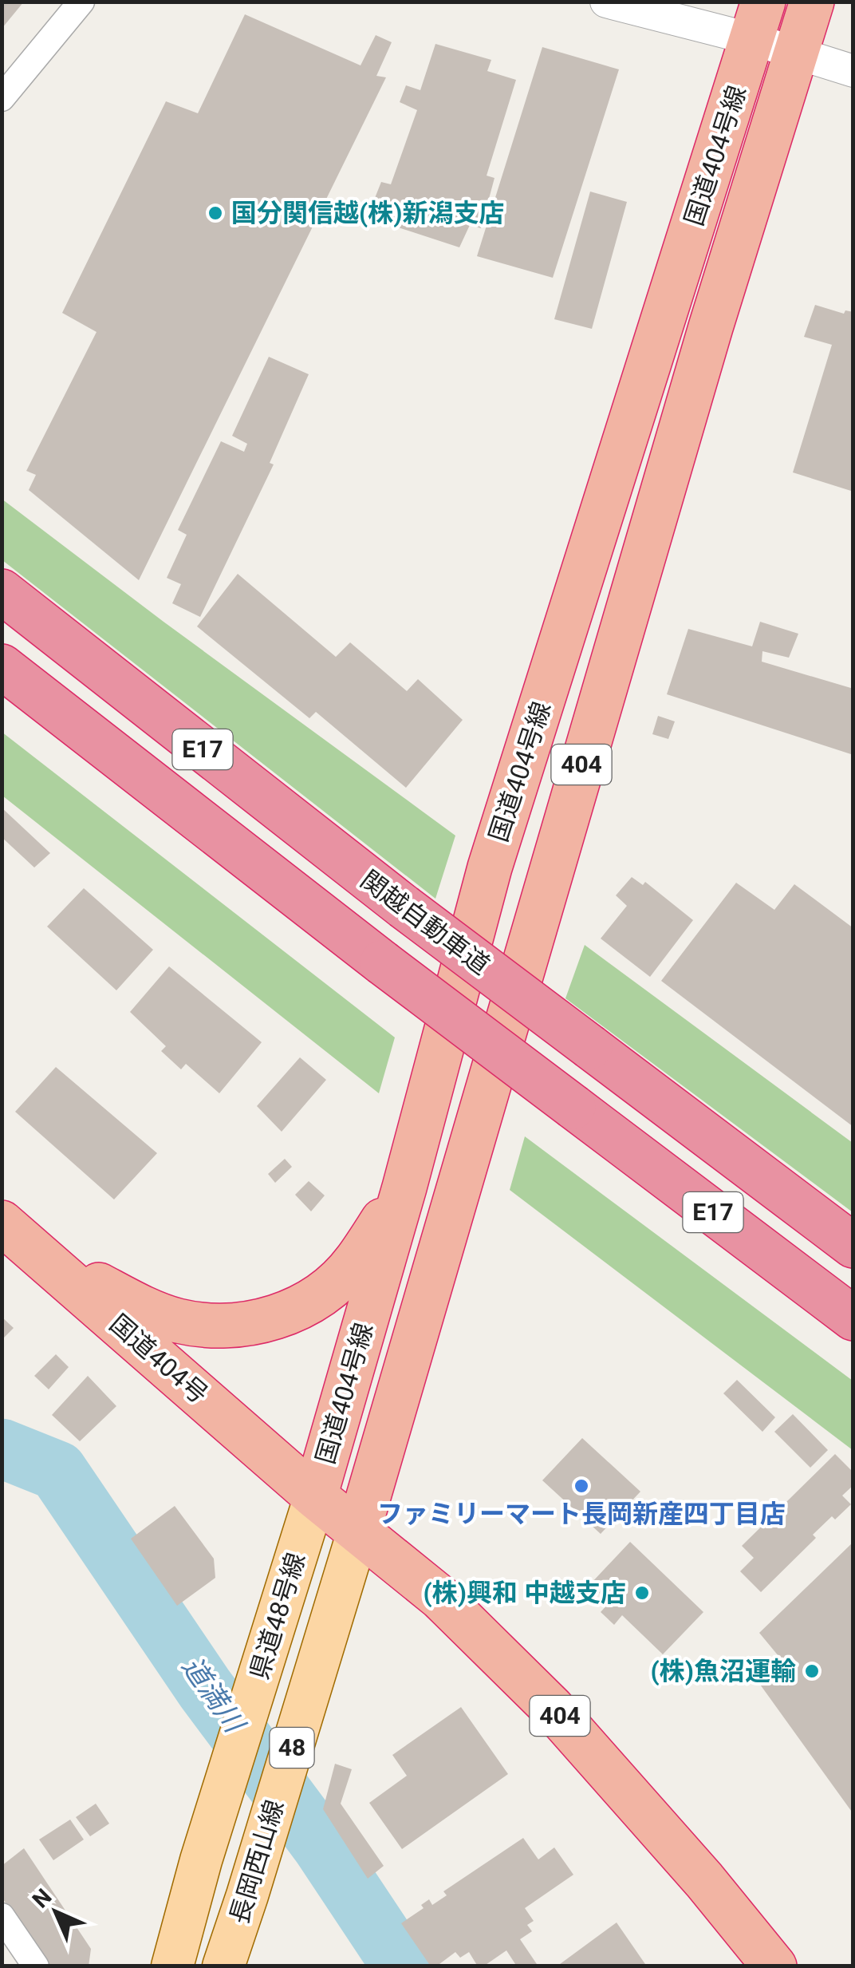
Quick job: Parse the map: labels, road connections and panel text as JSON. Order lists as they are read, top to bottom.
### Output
{
  "streets": {
    "highway": [
      "国道404号線",
      "E17",
      "404",
      "関越自動車道",
      "国道404号"
    ],
    "main road": ["県道48号線", "48", "長岡西山線"]
  },
  "crossings": [
    ["国道404号線", "国道404号"],
    ["国道404号線", "県道48号線"],
    ["国道404号線", "長岡西山線"],
    ["国道404号", "県道48号線"]
  ],
  "water": ["道満川"],
  "places": [
    "国分関信越(株)新潟支店",
    "ファミリーマート長岡新産四丁目店",
    "(株)興和 中越支店",
    "(株)魚沼運輸"
  ],
  "north": "top left"
}
